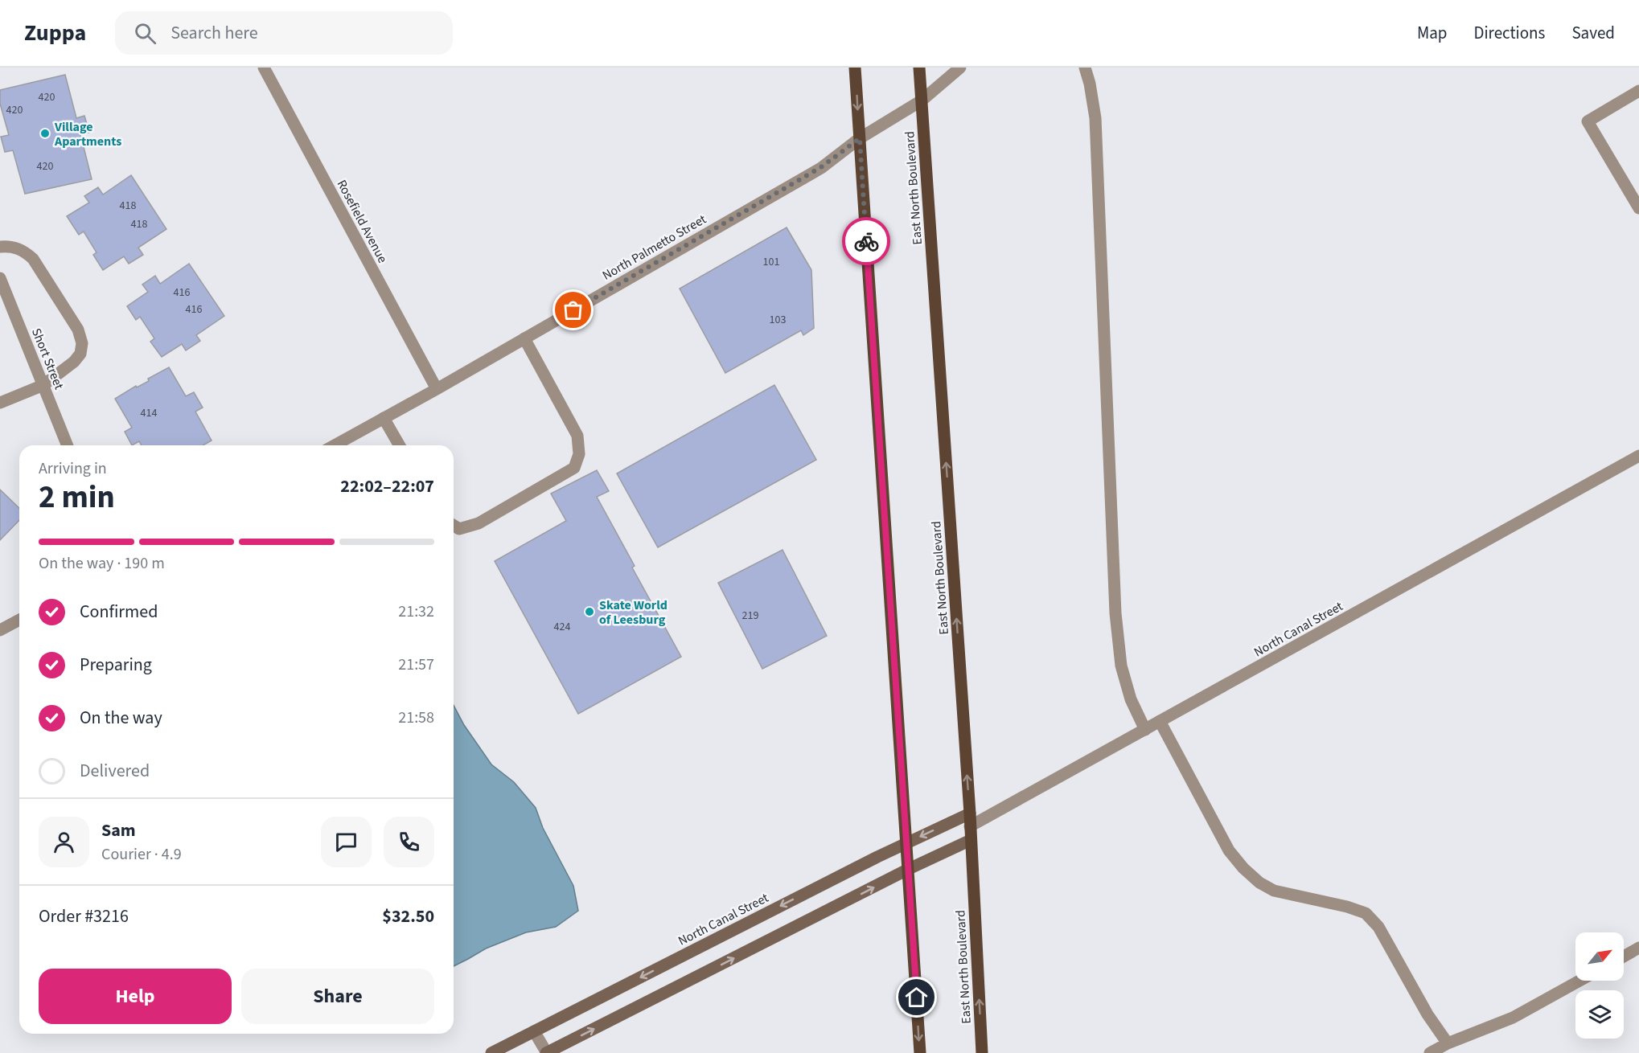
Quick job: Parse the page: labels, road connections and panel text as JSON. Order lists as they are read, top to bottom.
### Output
{
  "streets": {
    "main road": ["East North Boulevard"],
    "street": [
      "Rosefield Avenue",
      "North Palmetto Street",
      "Short Street",
      "North Canal Street"
    ]
  },
  "crossings": [
    ["East North Boulevard", "North Palmetto Street"],
    ["East North Boulevard", "North Canal Street"],
    ["Rosefield Avenue", "North Palmetto Street"]
  ],
  "places": ["Village Apartments", "Skate World of Leesburg"],
  "house_numbers": [
    "420",
    "420",
    "420",
    "418",
    "418",
    "101",
    "416",
    "416",
    "103",
    "414",
    "219",
    "424"
  ],
  "north": "top right",
  "page": {
    "header": "Zuppa",
    "search": "Search here",
    "nav": ["Map", "Directions", "Saved"],
    "heading": ["2 min", "Arriving in", "22:02–22:07"],
    "panel": [
      "Sam",
      "Courier · 4.9",
      "Order #3216",
      "$32.50"
    ],
    "bar": "On the way · 190 m",
    "list": [
      ["Confirmed", "21:32"],
      ["Preparing", "21:57"],
      ["On the way", "21:58"],
      "Delivered"
    ],
    "buttons": ["Help", "Share"]
  }
}
